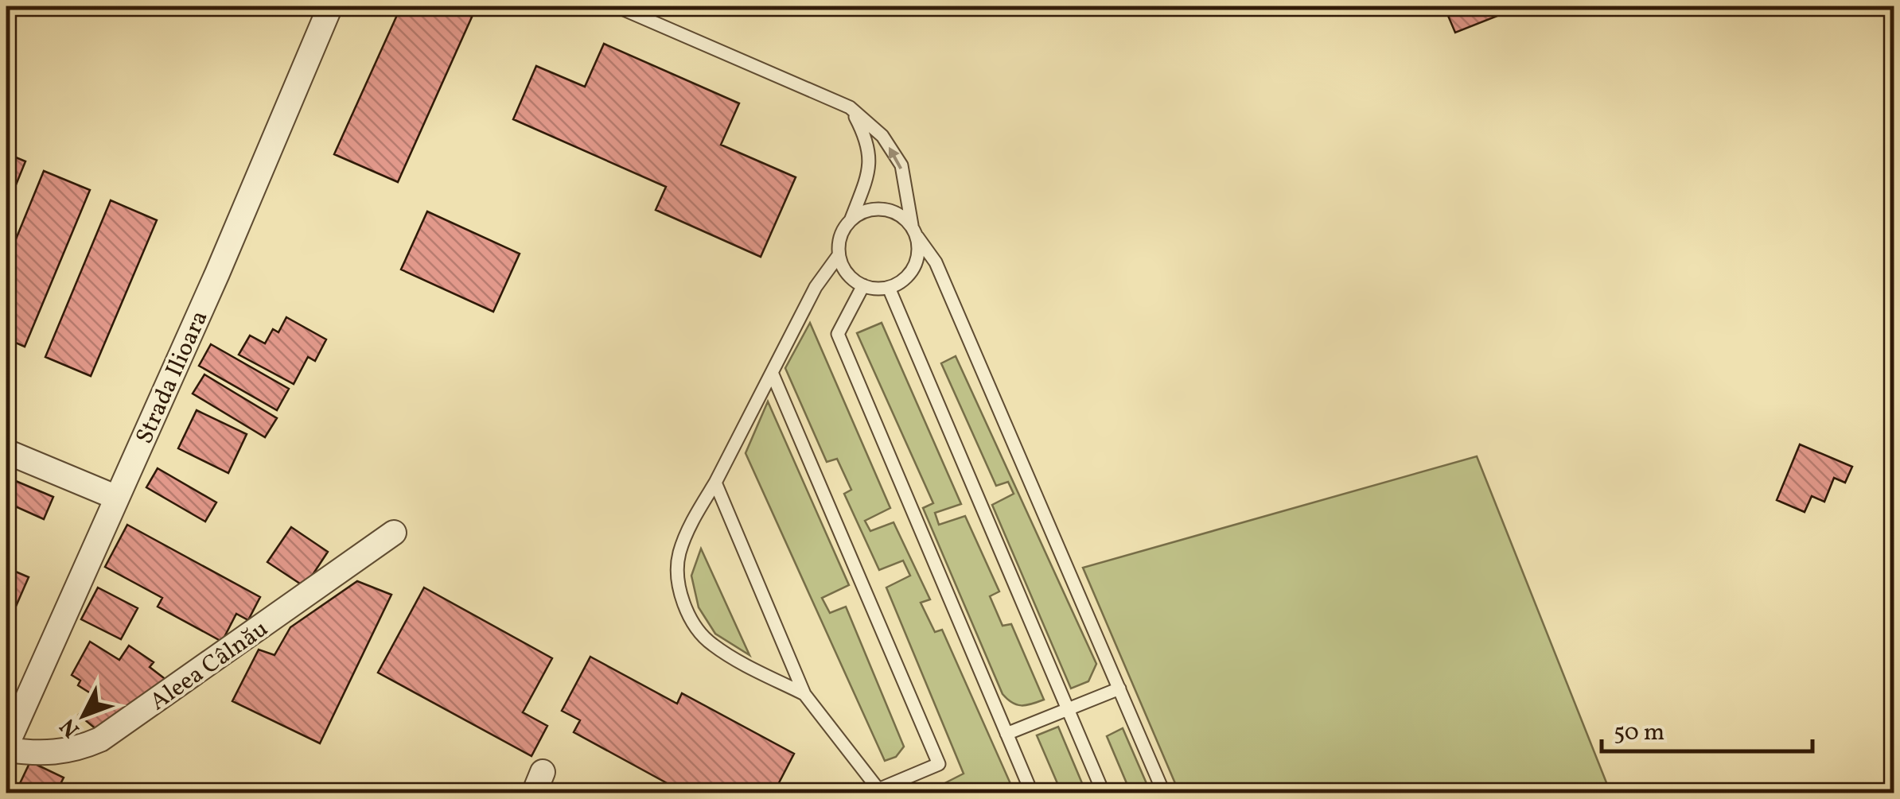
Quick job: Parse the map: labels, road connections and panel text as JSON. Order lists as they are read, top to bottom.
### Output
{
  "streets": {
    "street": ["Strada Ilioara", "Aleea Câlnău"]
  },
  "crossings": [
    ["Strada Ilioara", "Aleea Câlnău"]
  ],
  "scale_bar": "50 m",
  "north": "bottom left"
}
